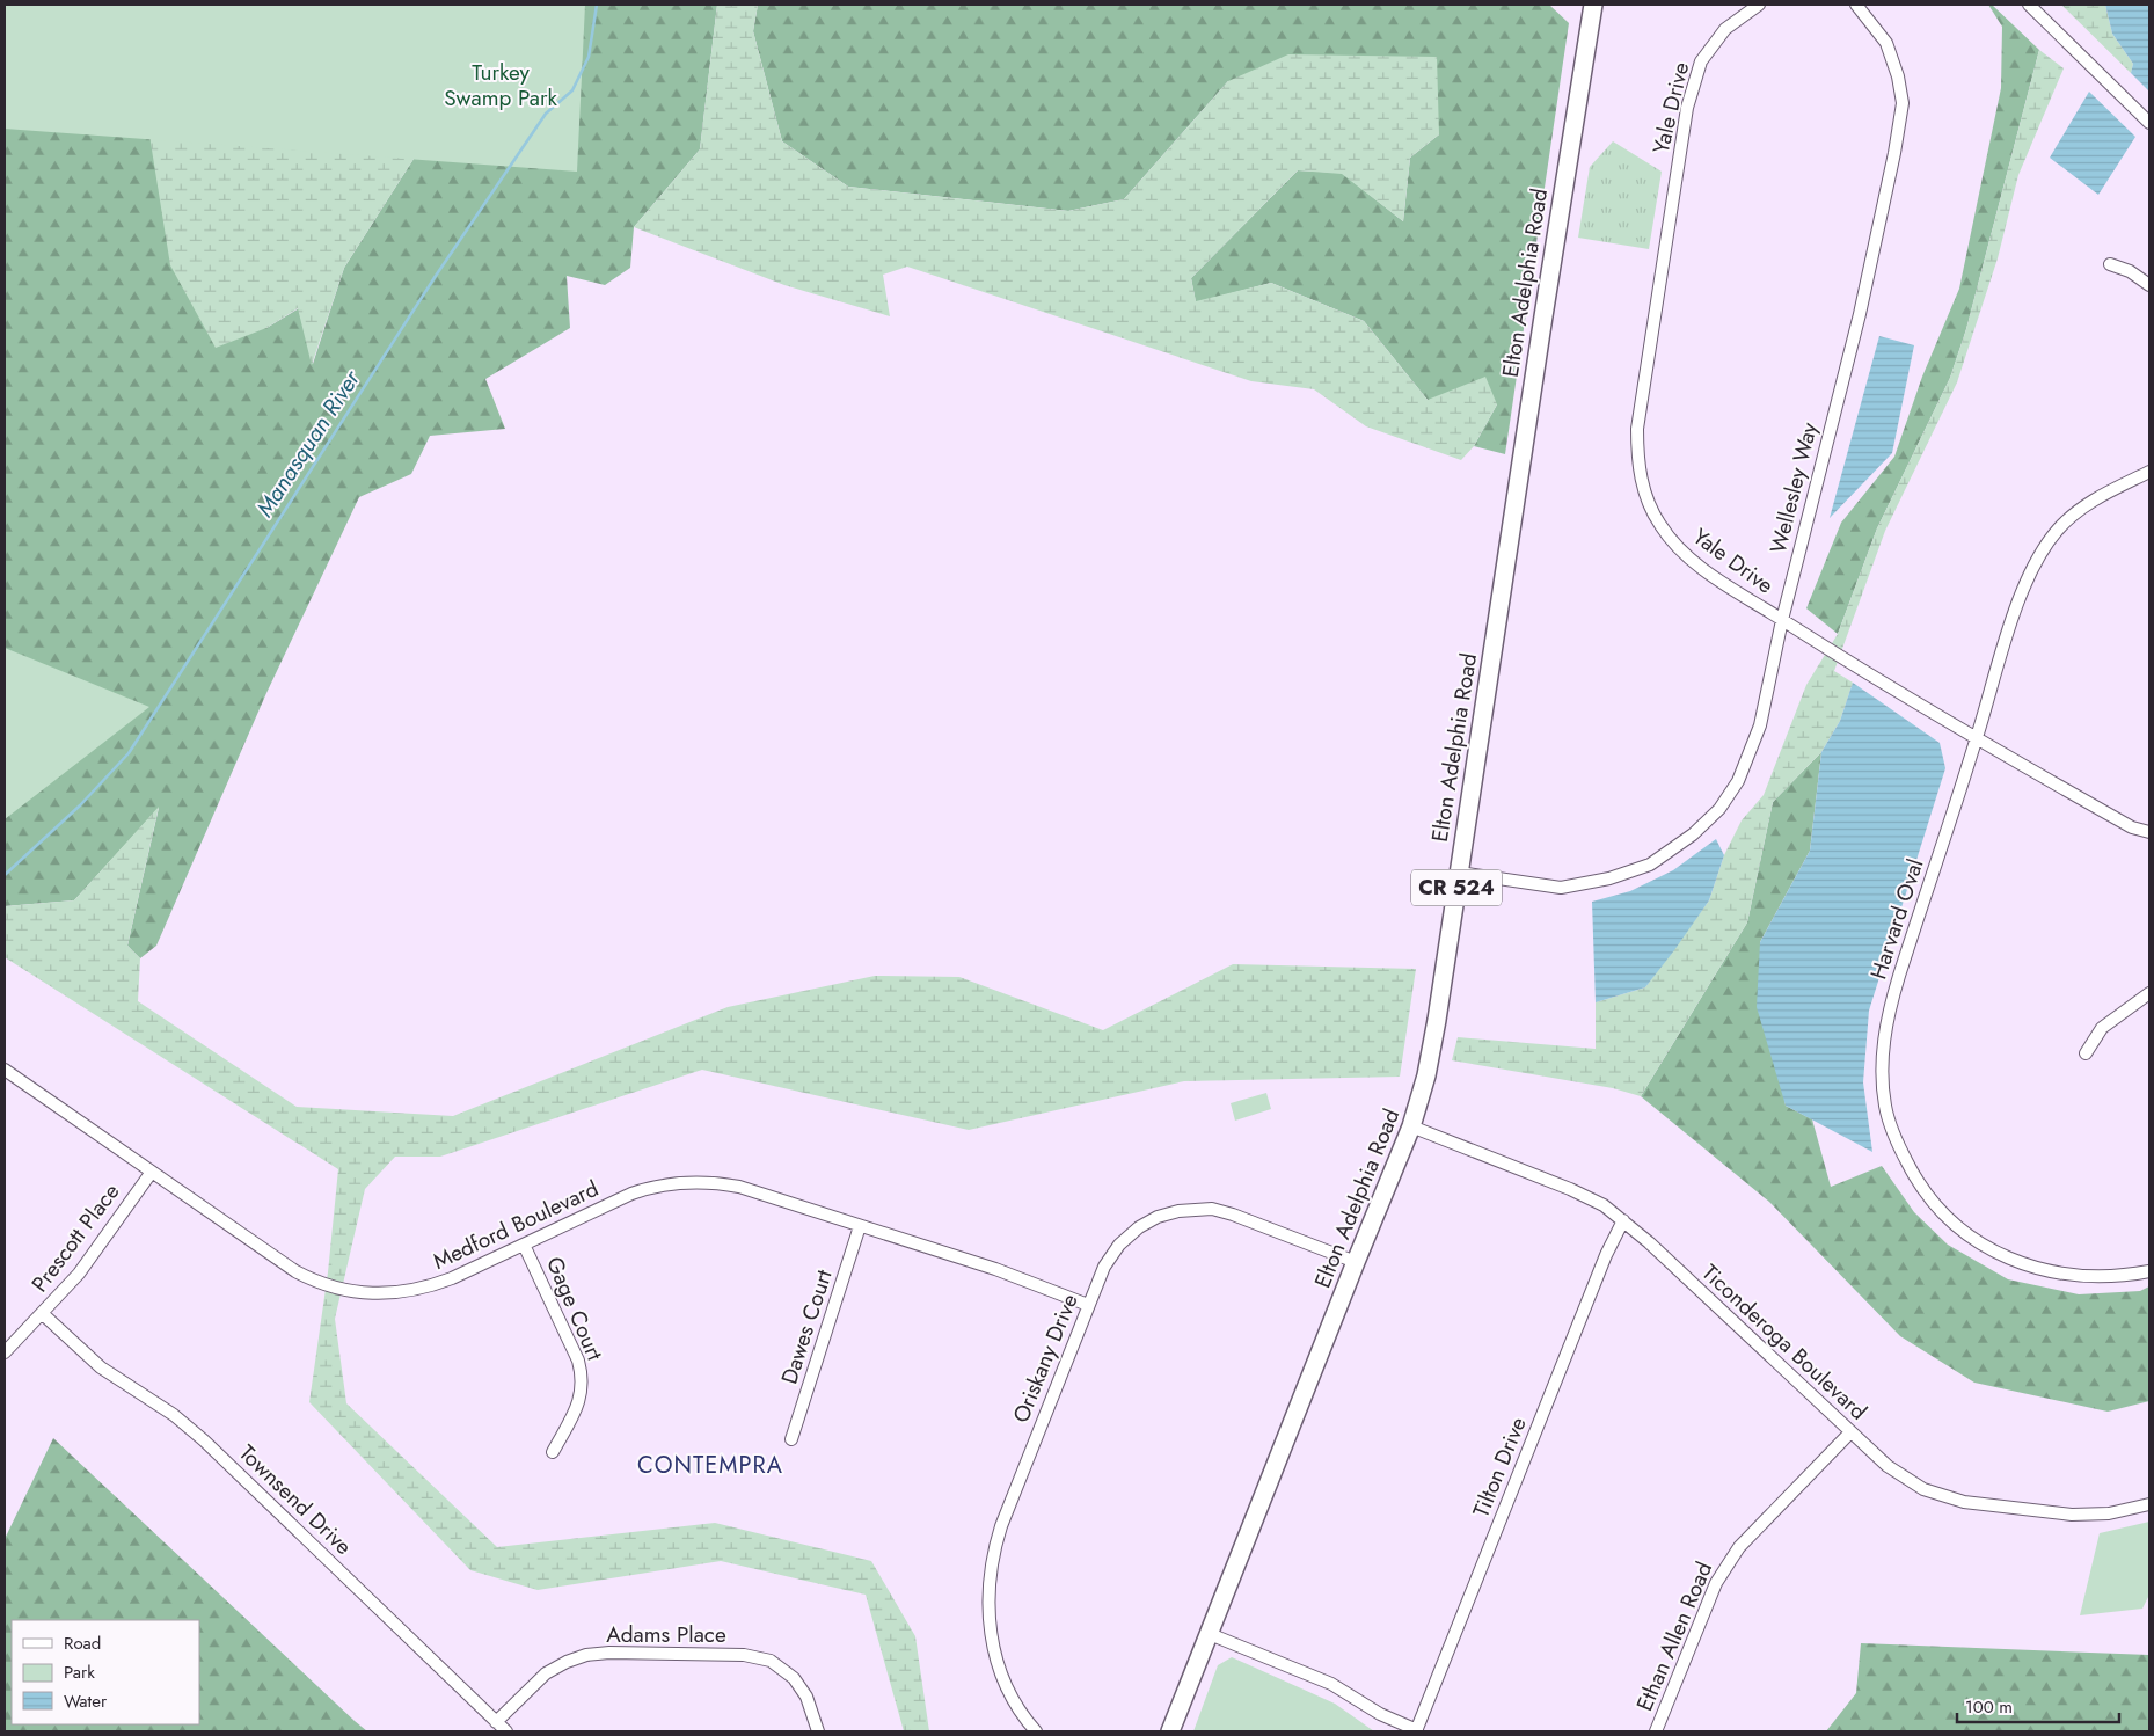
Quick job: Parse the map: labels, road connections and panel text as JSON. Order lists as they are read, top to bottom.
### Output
{
  "streets": {
    "main road": ["Elton Adelphia Road", "CR 524"],
    "street": [
      "Yale Drive",
      "Wellesley Way",
      "Harvard Oval",
      "Medford Boulevard",
      "Prescott Place",
      "Gage Court",
      "Dawes Court",
      "Ticonderoga Boulevard",
      "Oriskany Drive",
      "Tilton Drive",
      "Townsend Drive",
      "Adams Place",
      "Ethan Allen Road"
    ]
  },
  "crossings": [
    ["Yale Drive", "Wellesley Way"],
    ["Yale Drive", "Harvard Oval"],
    ["Elton Adelphia Road", "Wellesley Way"],
    ["Elton Adelphia Road", "Ticonderoga Boulevard"],
    ["Elton Adelphia Road", "Oriskany Drive"],
    ["Medford Boulevard", "Prescott Place"],
    ["Medford Boulevard", "Gage Court"],
    ["Medford Boulevard", "Dawes Court"],
    ["Medford Boulevard", "Oriskany Drive"],
    ["Prescott Place", "Townsend Drive"],
    ["Ticonderoga Boulevard", "Tilton Drive"],
    ["Ticonderoga Boulevard", "Ethan Allen Road"],
    ["Townsend Drive", "Adams Place"]
  ],
  "districts": ["CONTEMPRA"],
  "water": ["Manasquan River"],
  "parks": ["Turkey Swamp Park"],
  "legend": ["Road", "Park", "Water"],
  "scale_bar": "100 m"
}
